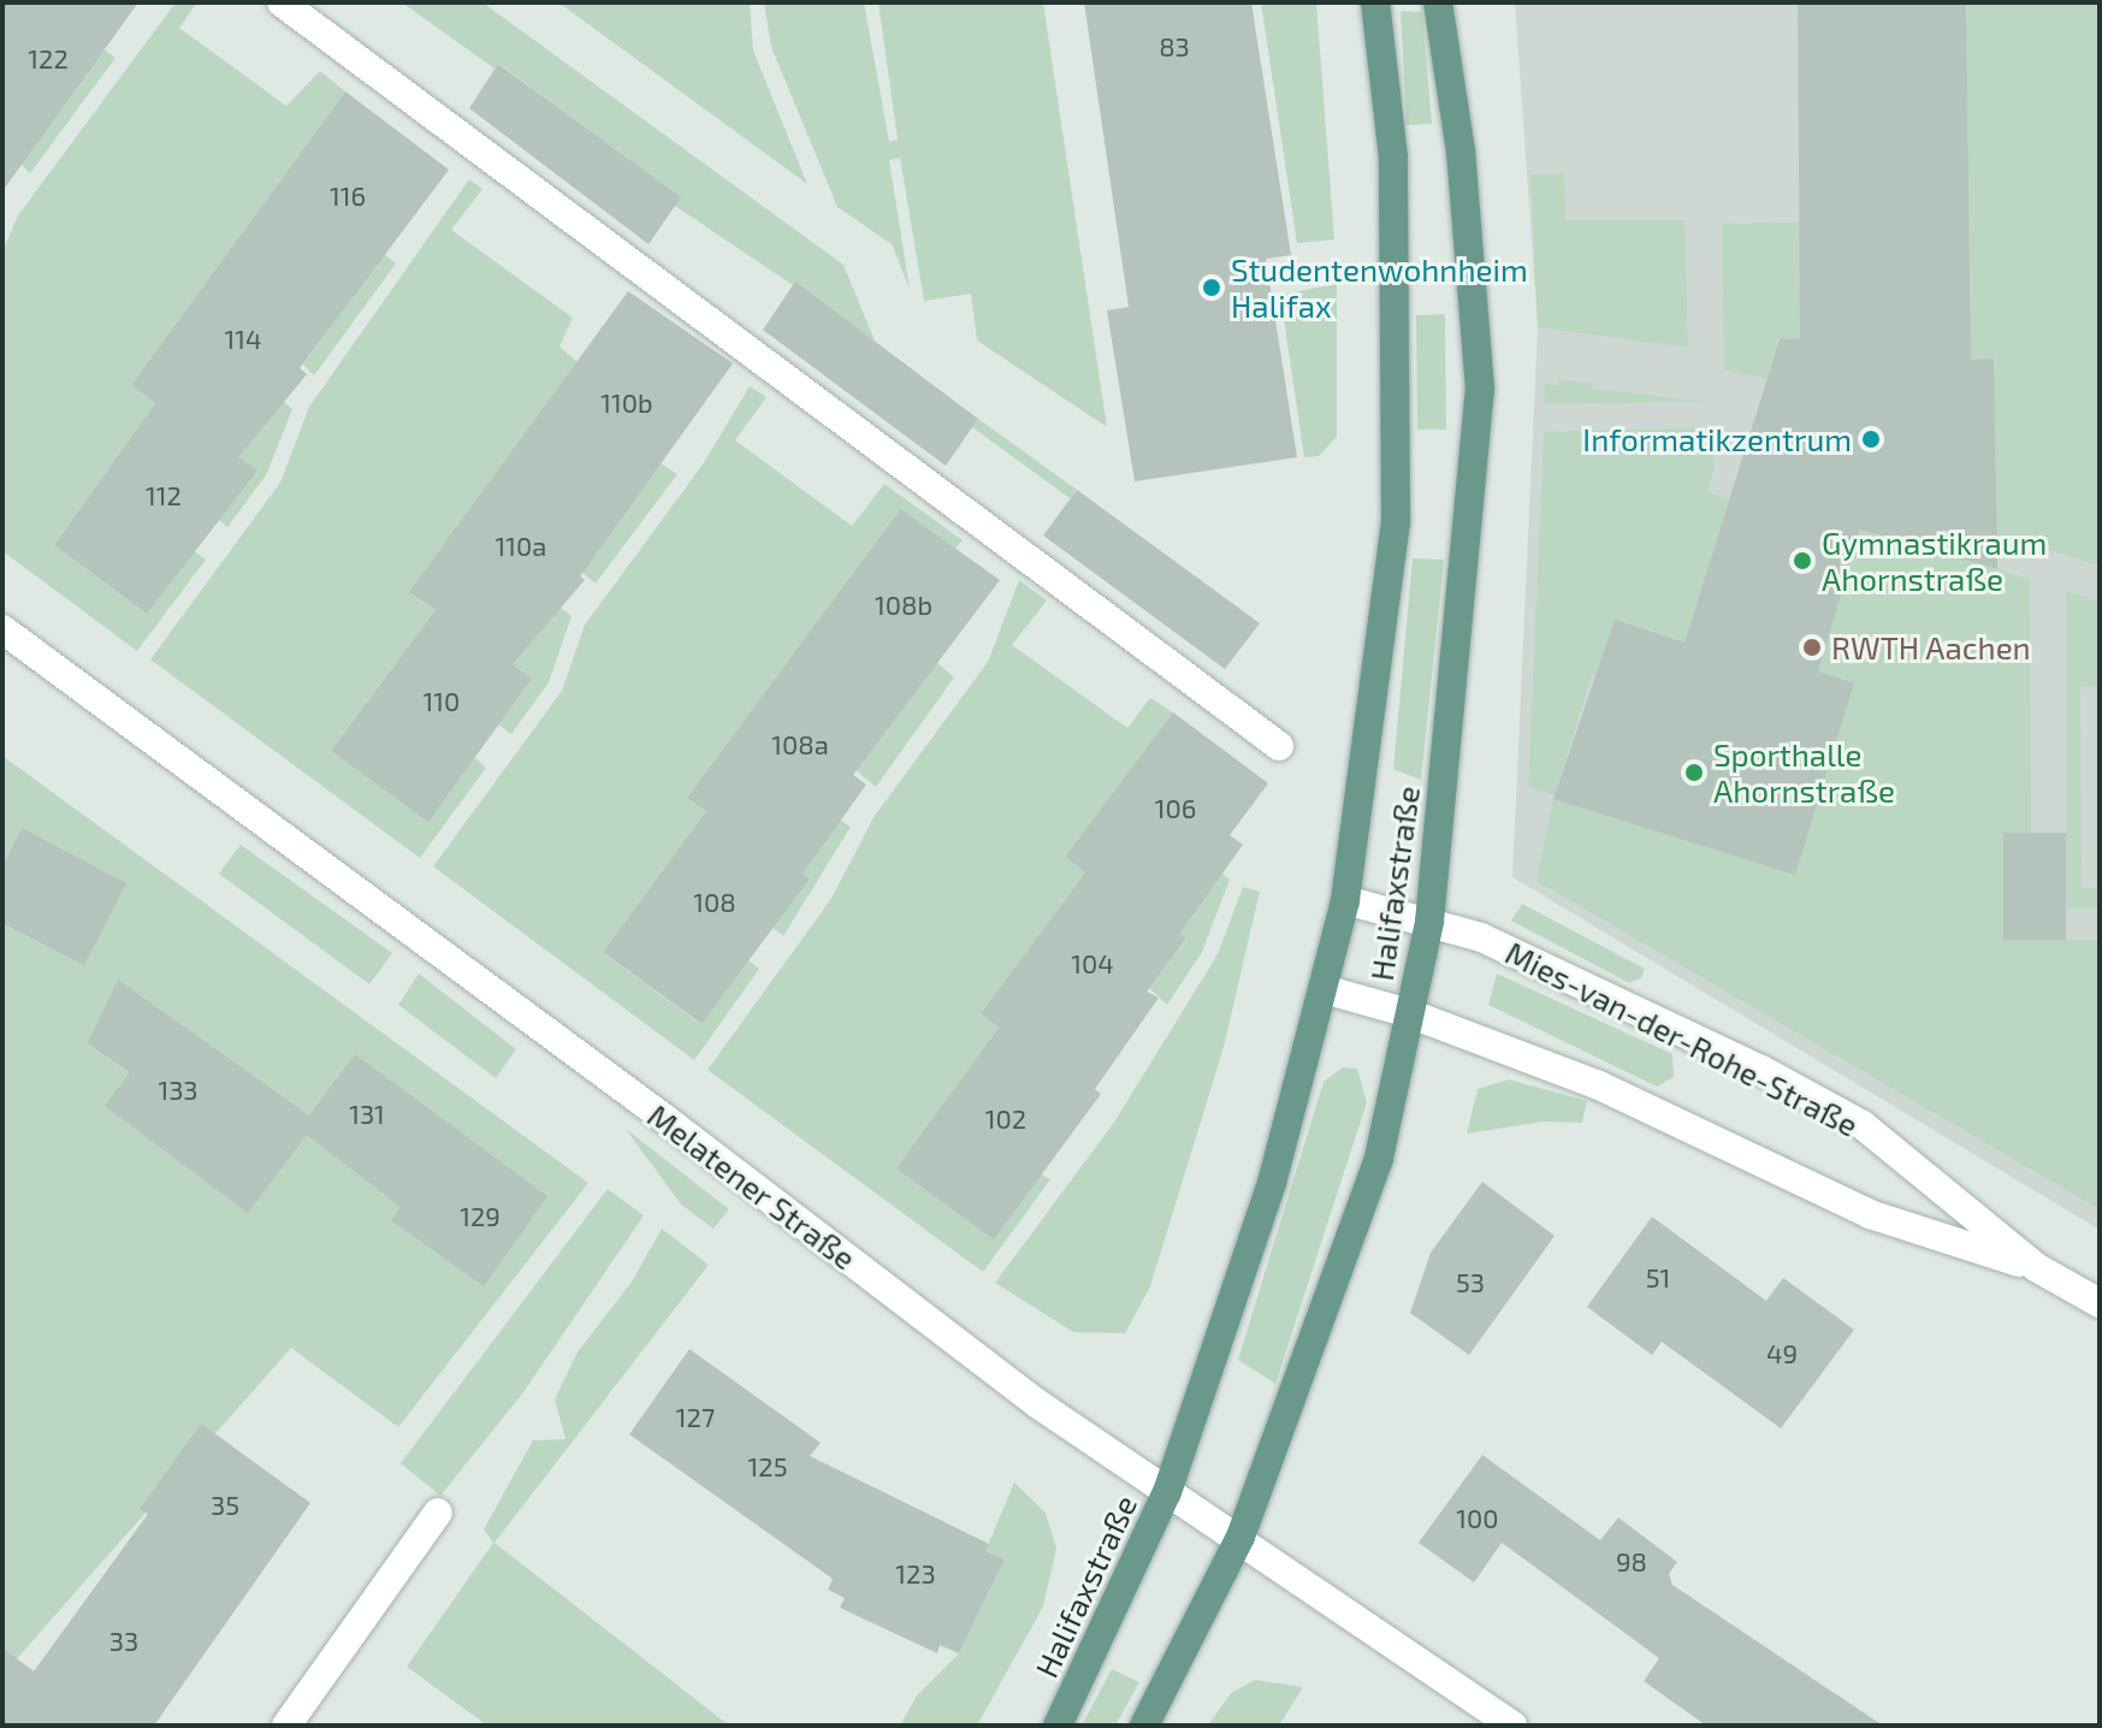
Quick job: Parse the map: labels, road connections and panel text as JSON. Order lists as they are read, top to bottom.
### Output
{
  "streets": {
    "main road": ["Halifaxstraße"],
    "street": ["Mies-van-der-Rohe-Straße", "Melatener Straße"]
  },
  "crossings": [
    ["Halifaxstraße", "Mies-van-der-Rohe-Straße"],
    ["Halifaxstraße", "Melatener Straße"]
  ],
  "places": [
    "Studentenwohnheim Halifax",
    "Informatikzentrum",
    "Gymnastikraum Ahornstraße",
    "RWTH Aachen",
    "Sporthalle Ahornstraße"
  ],
  "house_numbers": [
    "83",
    "122",
    "116",
    "114",
    "110b",
    "112",
    "110a",
    "108b",
    "110",
    "108a",
    "106",
    "108",
    "104",
    "133",
    "131",
    "102",
    "129",
    "51",
    "53",
    "49",
    "127",
    "125",
    "35",
    "100",
    "98",
    "123",
    "33"
  ]
}
